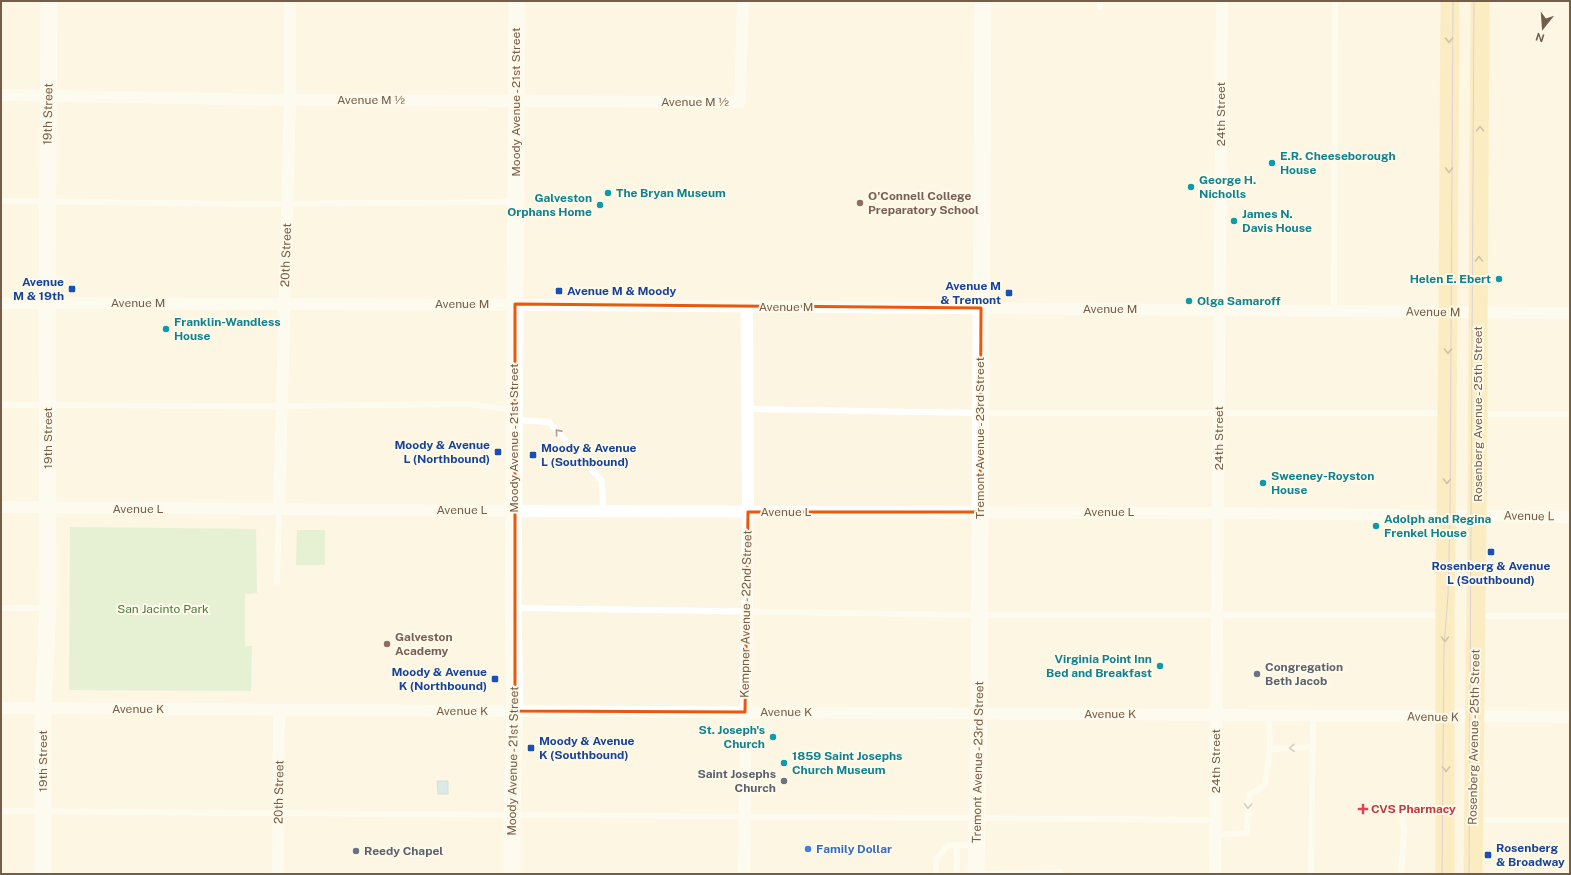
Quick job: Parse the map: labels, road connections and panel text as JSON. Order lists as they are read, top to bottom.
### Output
{
  "streets": {
    "main road": ["Rosenberg Avenue - 25th Street"],
    "street": [
      "Avenue M ½",
      "Moody Avenue - 21st Street",
      "19th Street",
      "24th Street",
      "20th Street",
      "Avenue M",
      "Tremont Avenue - 23rd Street",
      "Avenue L",
      "Kempner Avenue - 22nd Street",
      "Avenue K"
    ]
  },
  "crossings": [
    ["Avenue M ½", "Moody Avenue - 21st Street"],
    ["Avenue M ½", "19th Street"],
    ["Avenue M ½", "20th Street"],
    ["Moody Avenue - 21st Street", "Avenue M"],
    ["Moody Avenue - 21st Street", "Avenue L"],
    ["Moody Avenue - 21st Street", "Avenue K"],
    ["19th Street", "Avenue M"],
    ["19th Street", "Avenue L"],
    ["19th Street", "Avenue K"],
    ["24th Street", "Avenue M"],
    ["24th Street", "Avenue L"],
    ["24th Street", "Avenue K"],
    ["20th Street", "Avenue M"],
    ["20th Street", "Avenue L"],
    ["20th Street", "Avenue K"],
    ["Avenue M", "Rosenberg Avenue - 25th Street"],
    ["Avenue M", "Tremont Avenue - 23rd Street"],
    ["Avenue M", "Kempner Avenue - 22nd Street"],
    ["Rosenberg Avenue - 25th Street", "Avenue L"],
    ["Rosenberg Avenue - 25th Street", "Avenue K"],
    ["Tremont Avenue - 23rd Street", "Avenue L"],
    ["Tremont Avenue - 23rd Street", "Avenue K"],
    ["Avenue L", "Kempner Avenue - 22nd Street"],
    ["Kempner Avenue - 22nd Street", "Avenue K"]
  ],
  "parks": ["San Jacinto Park"],
  "places": {
    "other": [
      "E.R. Cheeseborough House",
      "George H. Nicholls",
      "The Bryan Museum",
      "O'Connell College Preparatory School",
      "Galveston Orphans Home",
      "James N. Davis House",
      "Helen E. Ebert",
      "Olga Samaroff",
      "Franklin-Wandless House",
      "Sweeney-Royston House",
      "Adolph and Regina Frenkel House",
      "Galveston Academy",
      "Virginia Point Inn Bed and Breakfast",
      "Congregation Beth Jacob",
      "St. Joseph's Church",
      "1859 Saint Josephs Church Museum",
      "Saint Josephs Church",
      "Family Dollar",
      "Reedy Chapel"
    ],
    "transit": [
      "Avenue M & 19th",
      "Avenue M & Moody",
      "Avenue M & Tremont",
      "Moody & Avenue L (Northbound)",
      "Moody & Avenue L (Southbound)",
      "Rosenberg & Avenue L (Southbound)",
      "Moody & Avenue K (Northbound)",
      "Moody & Avenue K (Southbound)",
      "Rosenberg & Broadway"
    ],
    "health": ["CVS Pharmacy"]
  },
  "north": "bottom"
}
